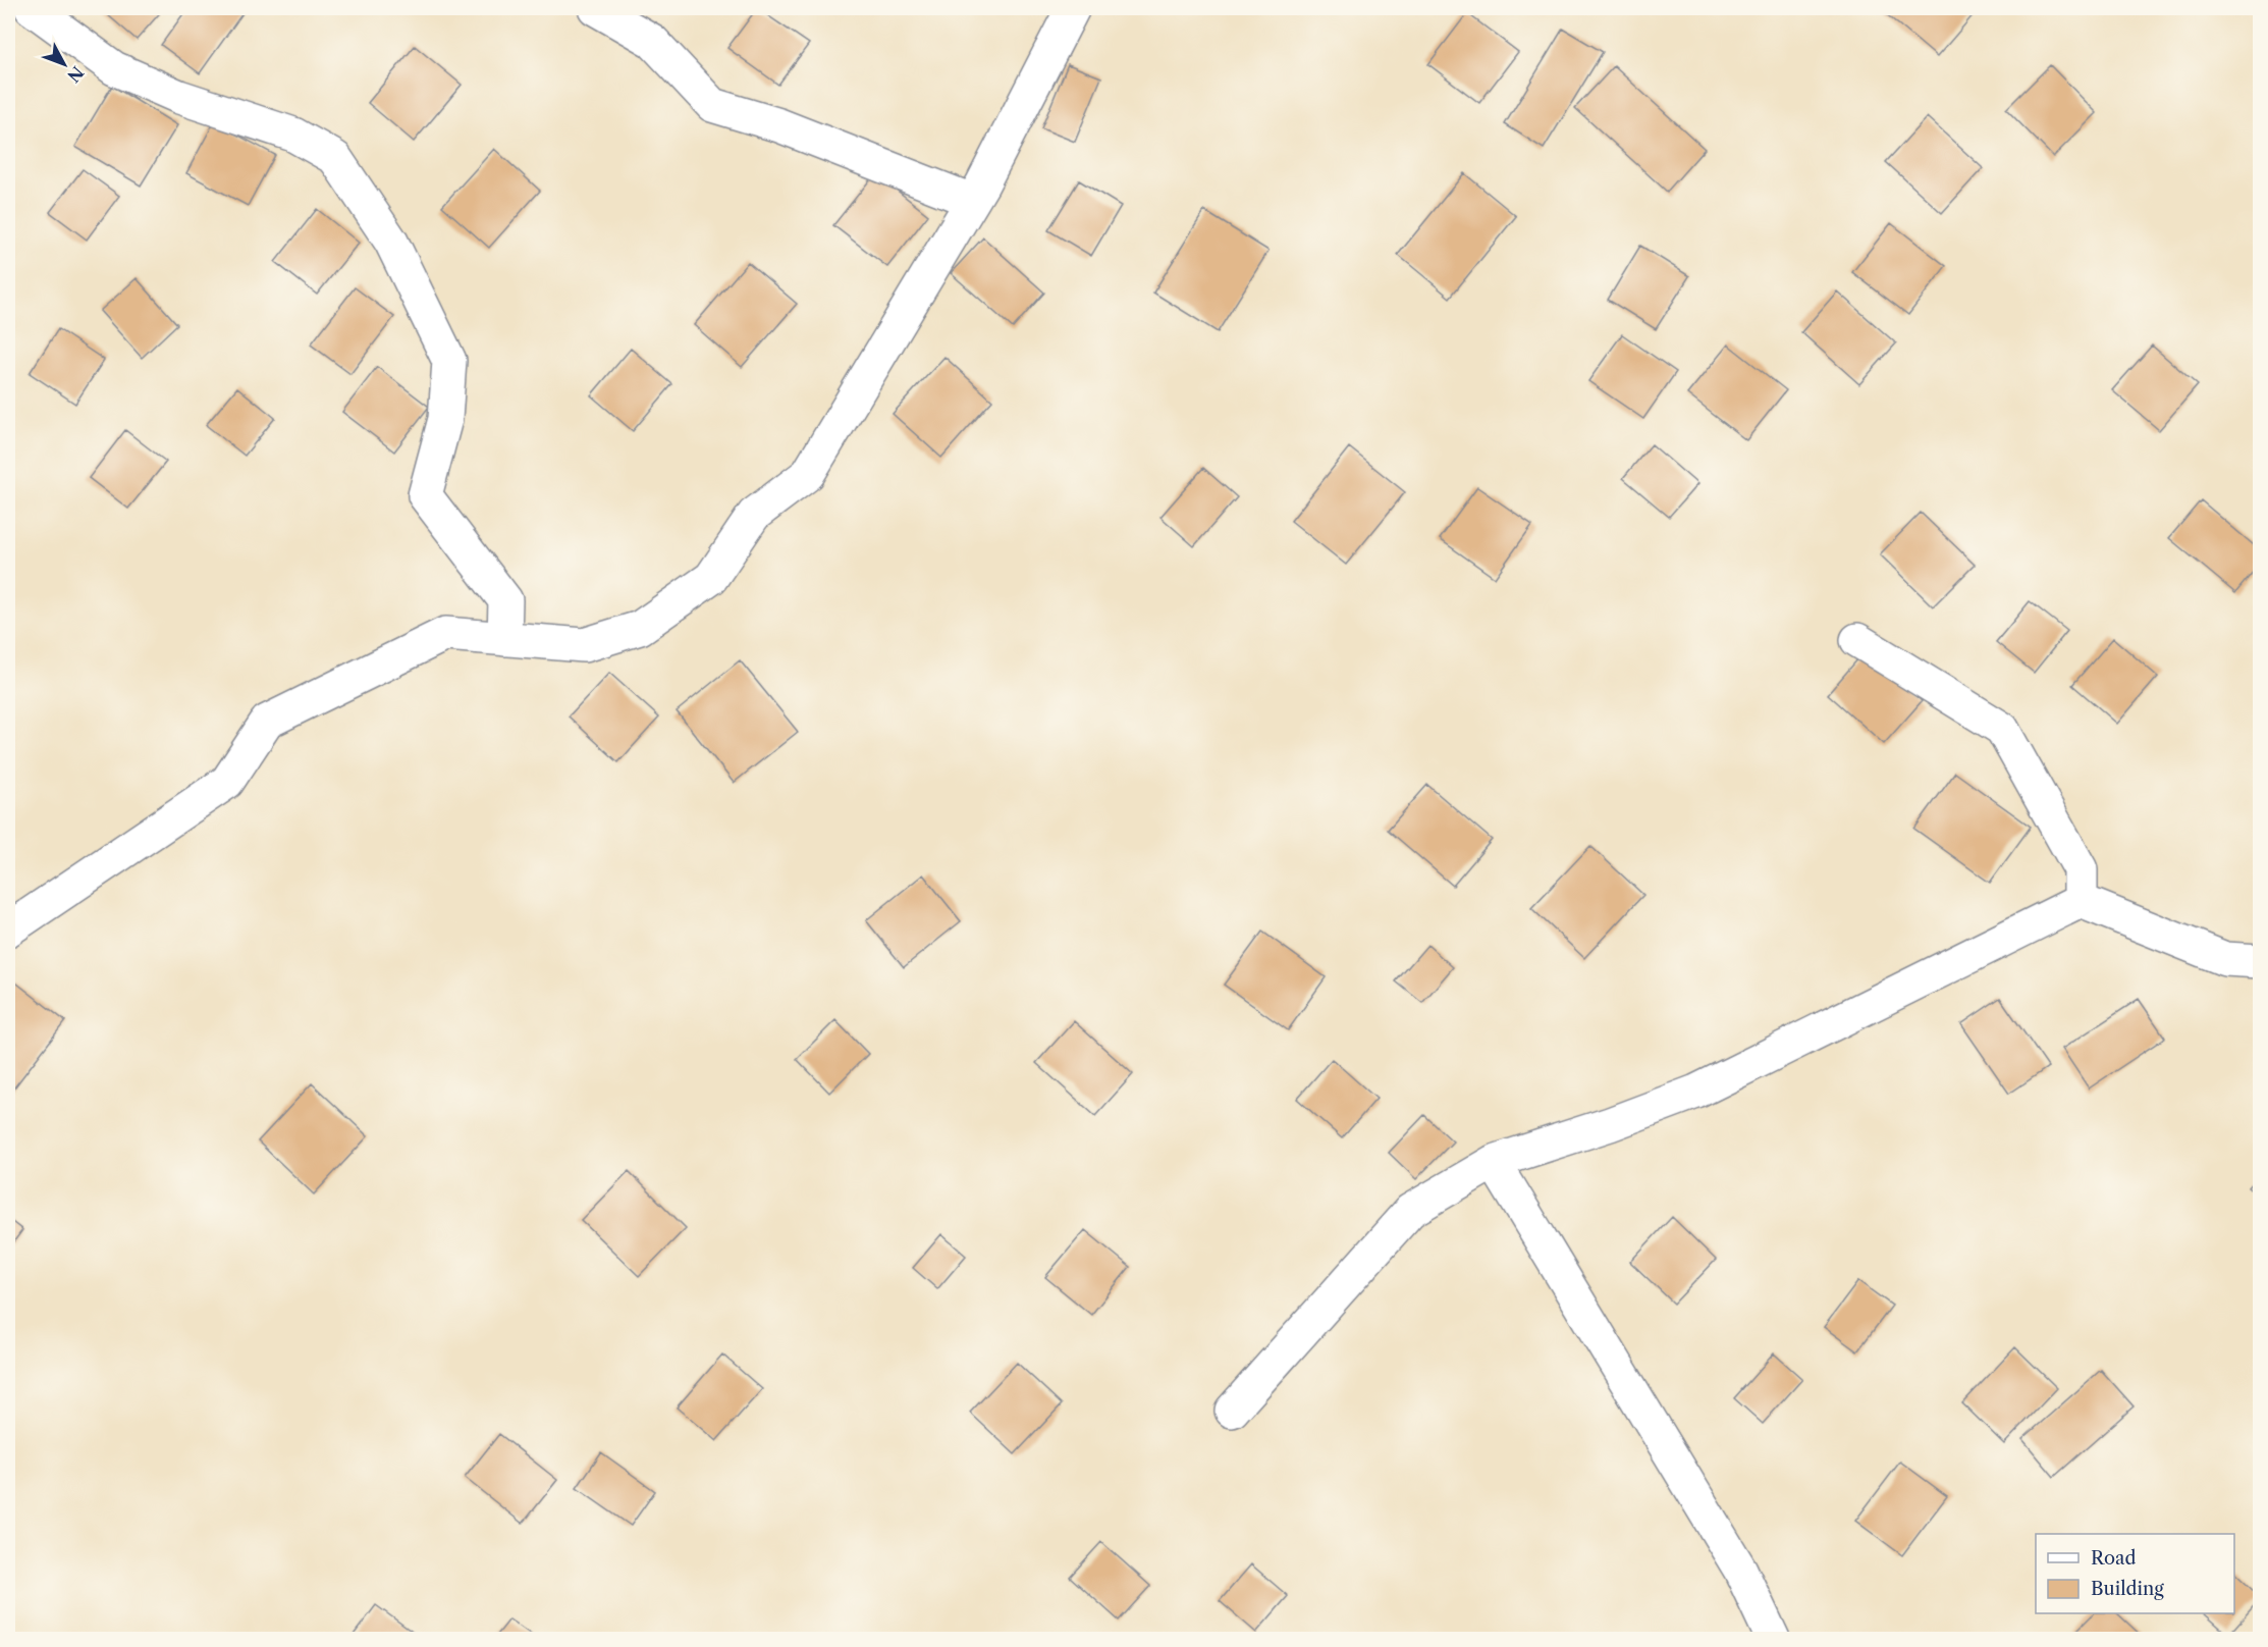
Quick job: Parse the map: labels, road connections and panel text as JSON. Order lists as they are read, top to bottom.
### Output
{
  "legend": ["Road", "Building"],
  "north": "bottom right"
}
